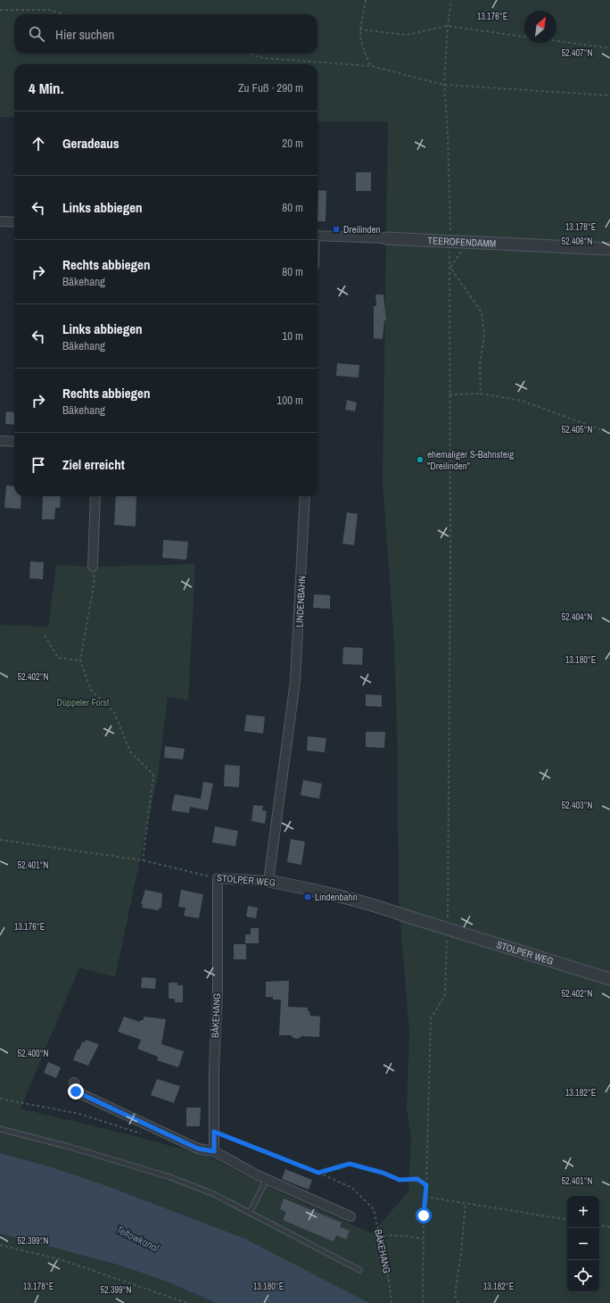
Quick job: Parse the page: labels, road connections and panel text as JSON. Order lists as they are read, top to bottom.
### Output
{
  "streets": {
    "street": [
      "TEEROFENDAMM",
      "LINDENBAHN",
      "STOLPER WEG",
      "BÄKEHANG"
    ]
  },
  "crossings": [
    ["LINDENBAHN", "STOLPER WEG"],
    ["STOLPER WEG", "BÄKEHANG"]
  ],
  "water": ["Teltowkanal"],
  "parks": ["Düppeler Forst"],
  "places": {
    "transit": ["Dreilinden", "Lindenbahn"],
    "other": ["ehemaliger S-Bahnsteig \"Dreilinden\""]
  },
  "north": "top right",
  "page": {
    "search": "Hier suchen",
    "heading": ["4 Min.", "Zu Fuß · 290 m"],
    "list": [
      ["Geradeaus", "20 m"],
      ["Links abbiegen", "80 m"],
      ["Rechts abbiegen", "Bäkehang", "80 m"],
      ["Links abbiegen", "Bäkehang", "10 m"],
      ["Rechts abbiegen", "Bäkehang", "100 m"],
      "Ziel erreicht"
    ],
    "map_buttons": ["+", "−"]
  },
  "coordinates": [
    "13.176°E",
    "52.407°N",
    "13.178°E",
    "52.406°N",
    "52.405°N",
    "52.404°N",
    "13.180°E",
    "52.402°N",
    "52.403°N",
    "52.401°N",
    "52.400°N",
    "13.182°E",
    "52.399°N"
  ]
}
